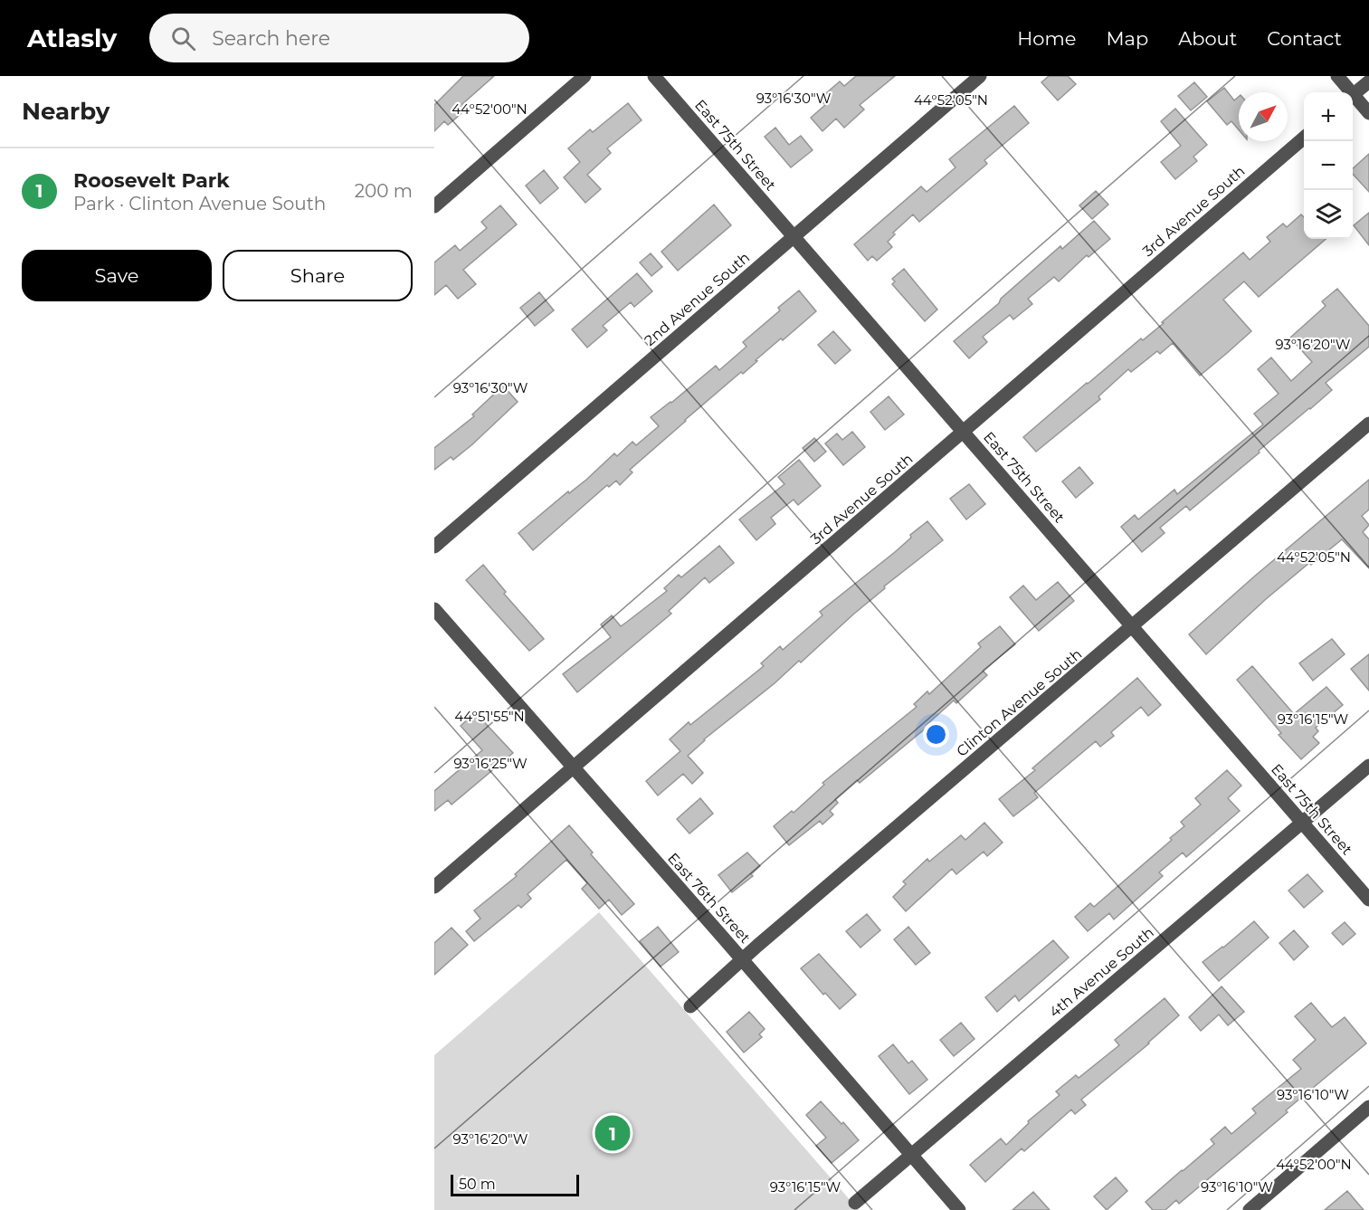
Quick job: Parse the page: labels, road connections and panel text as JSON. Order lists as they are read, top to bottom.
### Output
{
  "streets": {
    "street": [
      "East 75th Street",
      "3rd Avenue South",
      "2nd Avenue South",
      "Clinton Avenue South",
      "East 76th Street",
      "4th Avenue South"
    ]
  },
  "crossings": [
    ["East 75th Street", "3rd Avenue South"],
    ["East 75th Street", "2nd Avenue South"],
    ["East 75th Street", "Clinton Avenue South"],
    ["East 75th Street", "4th Avenue South"],
    ["3rd Avenue South", "East 76th Street"],
    ["Clinton Avenue South", "East 76th Street"],
    ["East 76th Street", "4th Avenue South"]
  ],
  "scale_bar": "50 m",
  "north": "top right",
  "page": {
    "header": "Atlasly",
    "search": "Search here",
    "nav": [
      "Home",
      "Map",
      "About",
      "Contact"
    ],
    "heading": "Nearby",
    "map_buttons": ["+", "−"],
    "list": [
      {
        "mark": "1",
        "name": "Roosevelt Park",
        "note": "Park · Clinton Avenue South",
        "value": "200 m"
      }
    ],
    "buttons": ["Save", "Share"],
    "pins": "1",
    "scale": "50 m"
  },
  "coordinates": [
    "93°16'30\"W",
    "44°52'05\"N",
    "44°52'00\"N",
    "93°16'20\"W",
    "44°51'55\"N",
    "93°16'15\"W",
    "93°16'25\"W",
    "93°16'10\"W"
  ]
}
